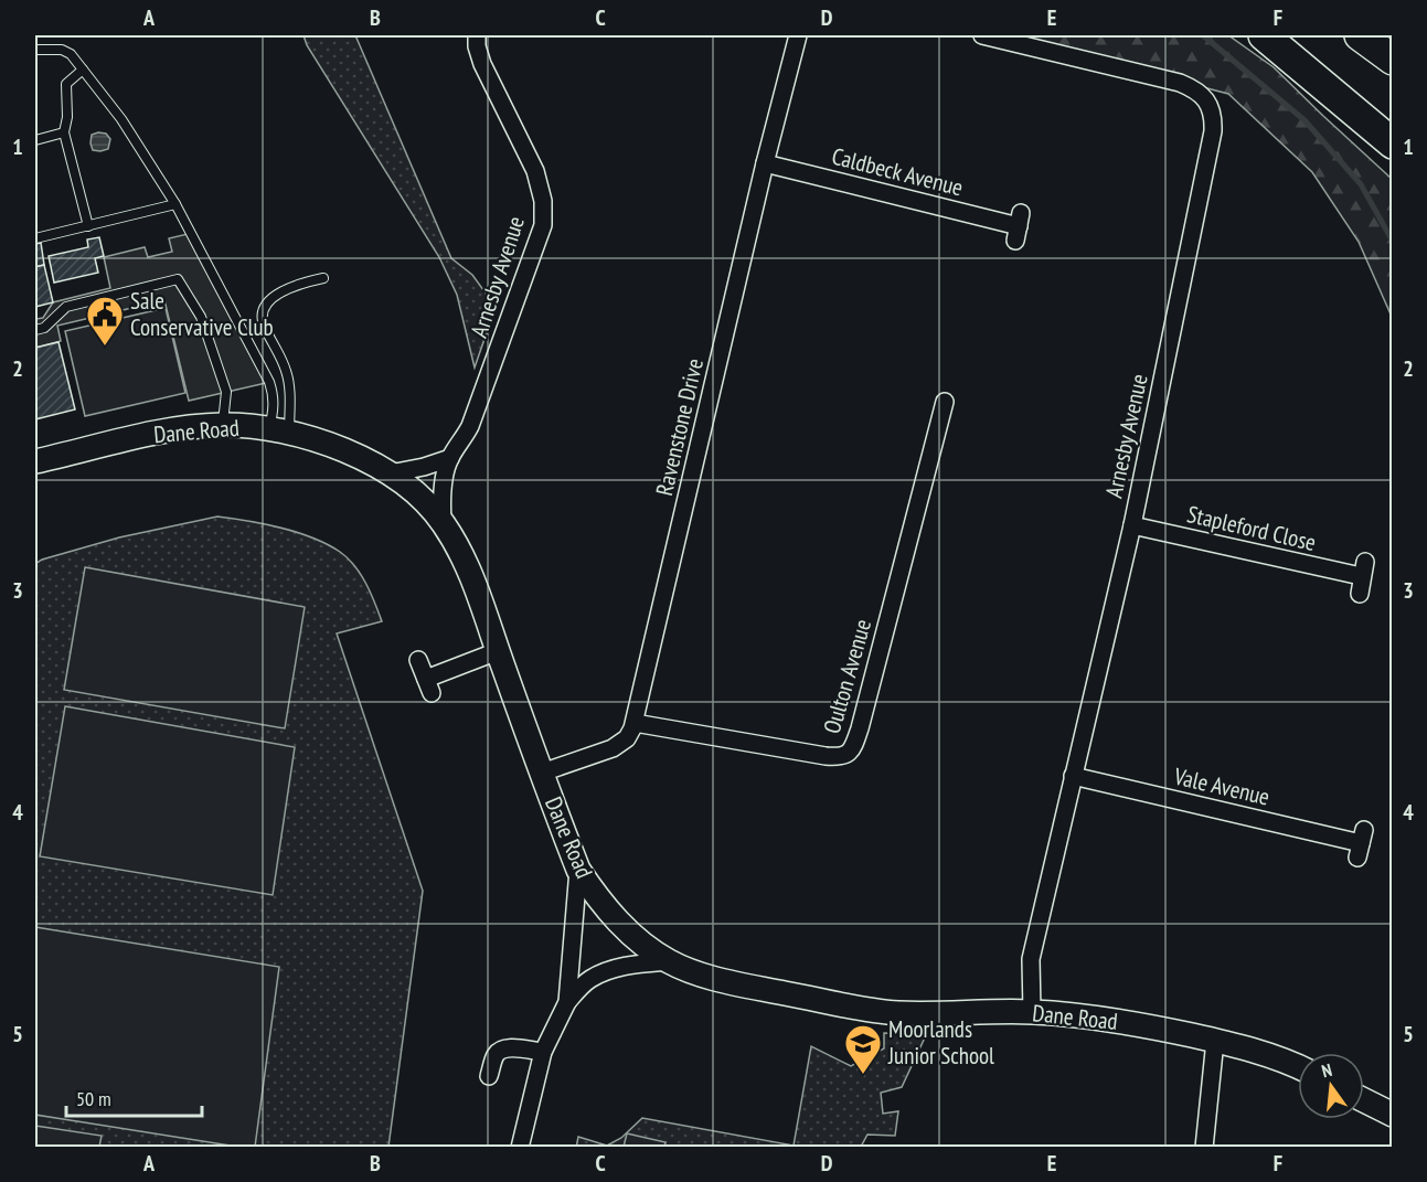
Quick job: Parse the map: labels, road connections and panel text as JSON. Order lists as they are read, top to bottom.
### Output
{
  "streets": {
    "main road": ["Dane Road"],
    "street": [
      "Caldbeck Avenue",
      "Arnesby Avenue",
      "Ravenstone Drive",
      "Stapleford Close",
      "Oulton Avenue",
      "Vale Avenue"
    ]
  },
  "crossings": [
    ["Caldbeck Avenue", "Ravenstone Drive"],
    ["Arnesby Avenue", "Dane Road"],
    ["Arnesby Avenue", "Stapleford Close"],
    ["Arnesby Avenue", "Vale Avenue"],
    ["Ravenstone Drive", "Dane Road"],
    ["Ravenstone Drive", "Oulton Avenue"]
  ],
  "places": {
    "public building": ["Sale Conservative Club"],
    "school or university": ["Moorlands Junior School"]
  },
  "scale_bar": "50 m",
  "north": "top",
  "grid": {
    "columns": [
      "A",
      "B",
      "C",
      "D",
      "E",
      "F"
    ],
    "rows": [
      "1",
      "2",
      "3",
      "4",
      "5"
    ]
  }
}
